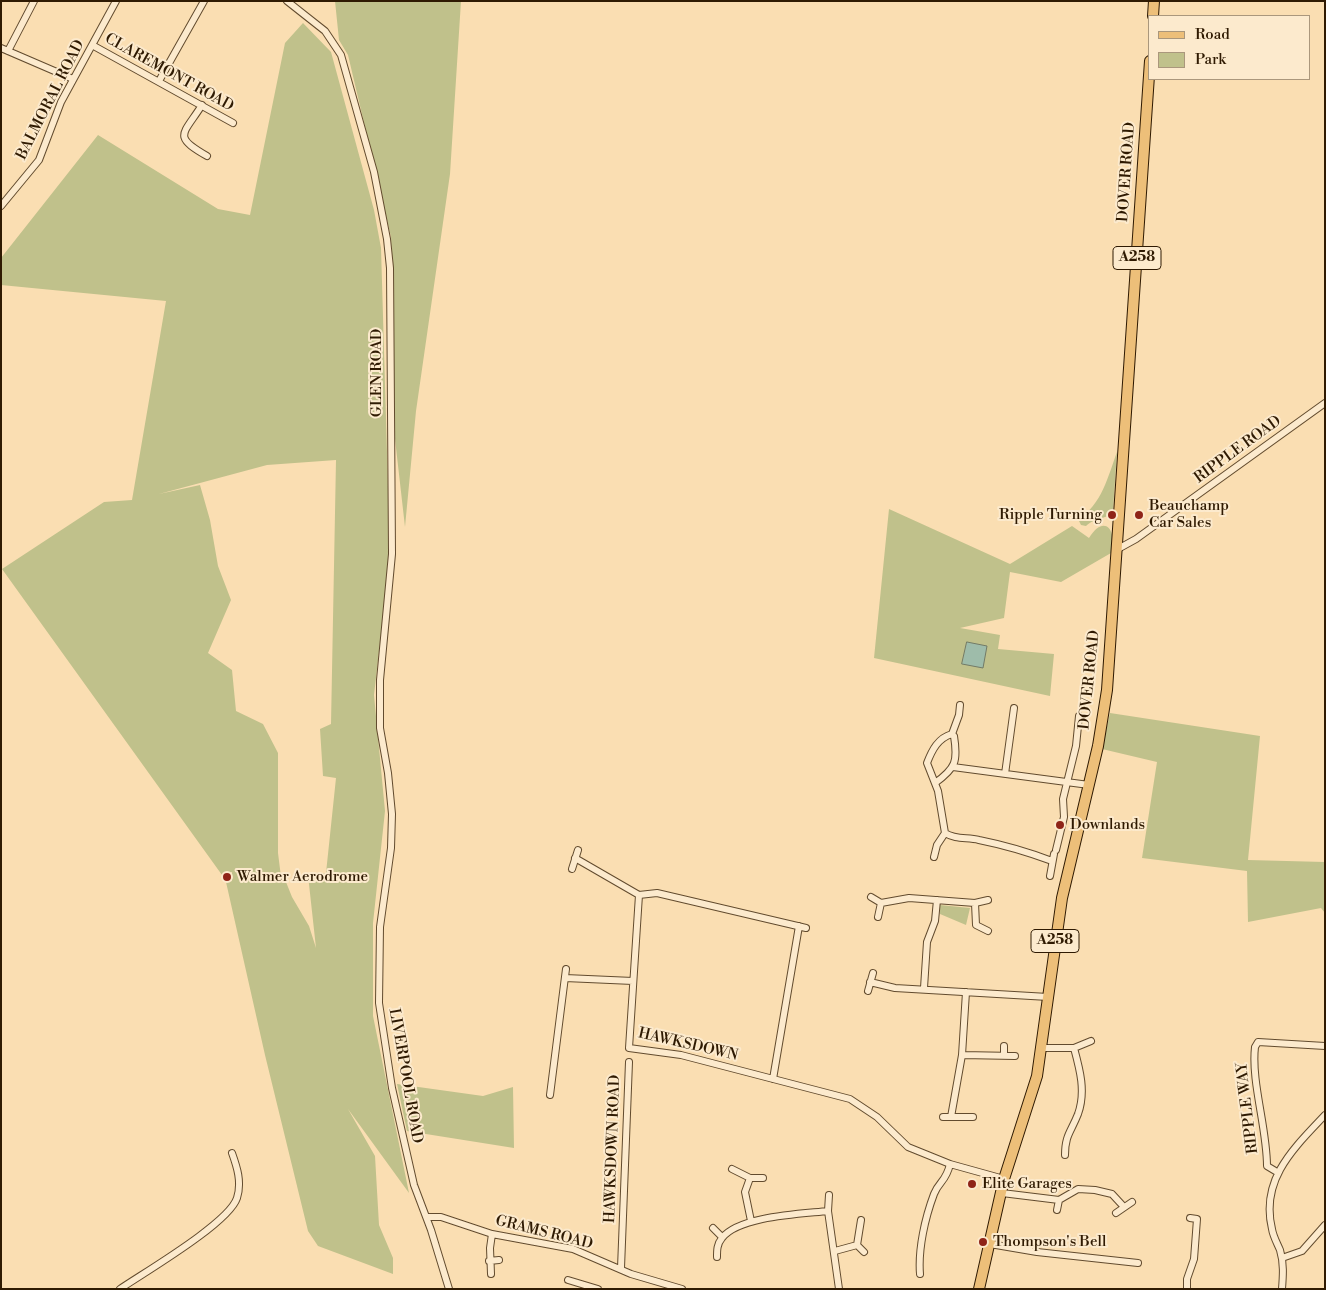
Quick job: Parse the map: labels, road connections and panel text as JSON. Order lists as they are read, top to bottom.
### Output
{
  "streets": {
    "main road": ["DOVER ROAD", "A258"],
    "street": [
      "CLAREMONT ROAD",
      "BALMORAL ROAD",
      "GLEN ROAD",
      "RIPPLE ROAD",
      "HAWKSDOWN",
      "LIVERPOOL ROAD",
      "RIPPLE WAY",
      "HAWKSDOWN ROAD",
      "GRAMS ROAD"
    ]
  },
  "crossings": [
    ["CLAREMONT ROAD", "BALMORAL ROAD"],
    ["DOVER ROAD", "RIPPLE ROAD"],
    ["DOVER ROAD", "HAWKSDOWN"],
    ["GLEN ROAD", "LIVERPOOL ROAD"],
    ["LIVERPOOL ROAD", "GRAMS ROAD"],
    ["HAWKSDOWN ROAD", "GRAMS ROAD"]
  ],
  "places": [
    "Ripple Turning",
    "Beauchamp Car Sales",
    "Downlands",
    "Walmer Aerodrome",
    "Elite Garages",
    "Thompson's Bell"
  ],
  "legend": ["Road", "Park"]
}
